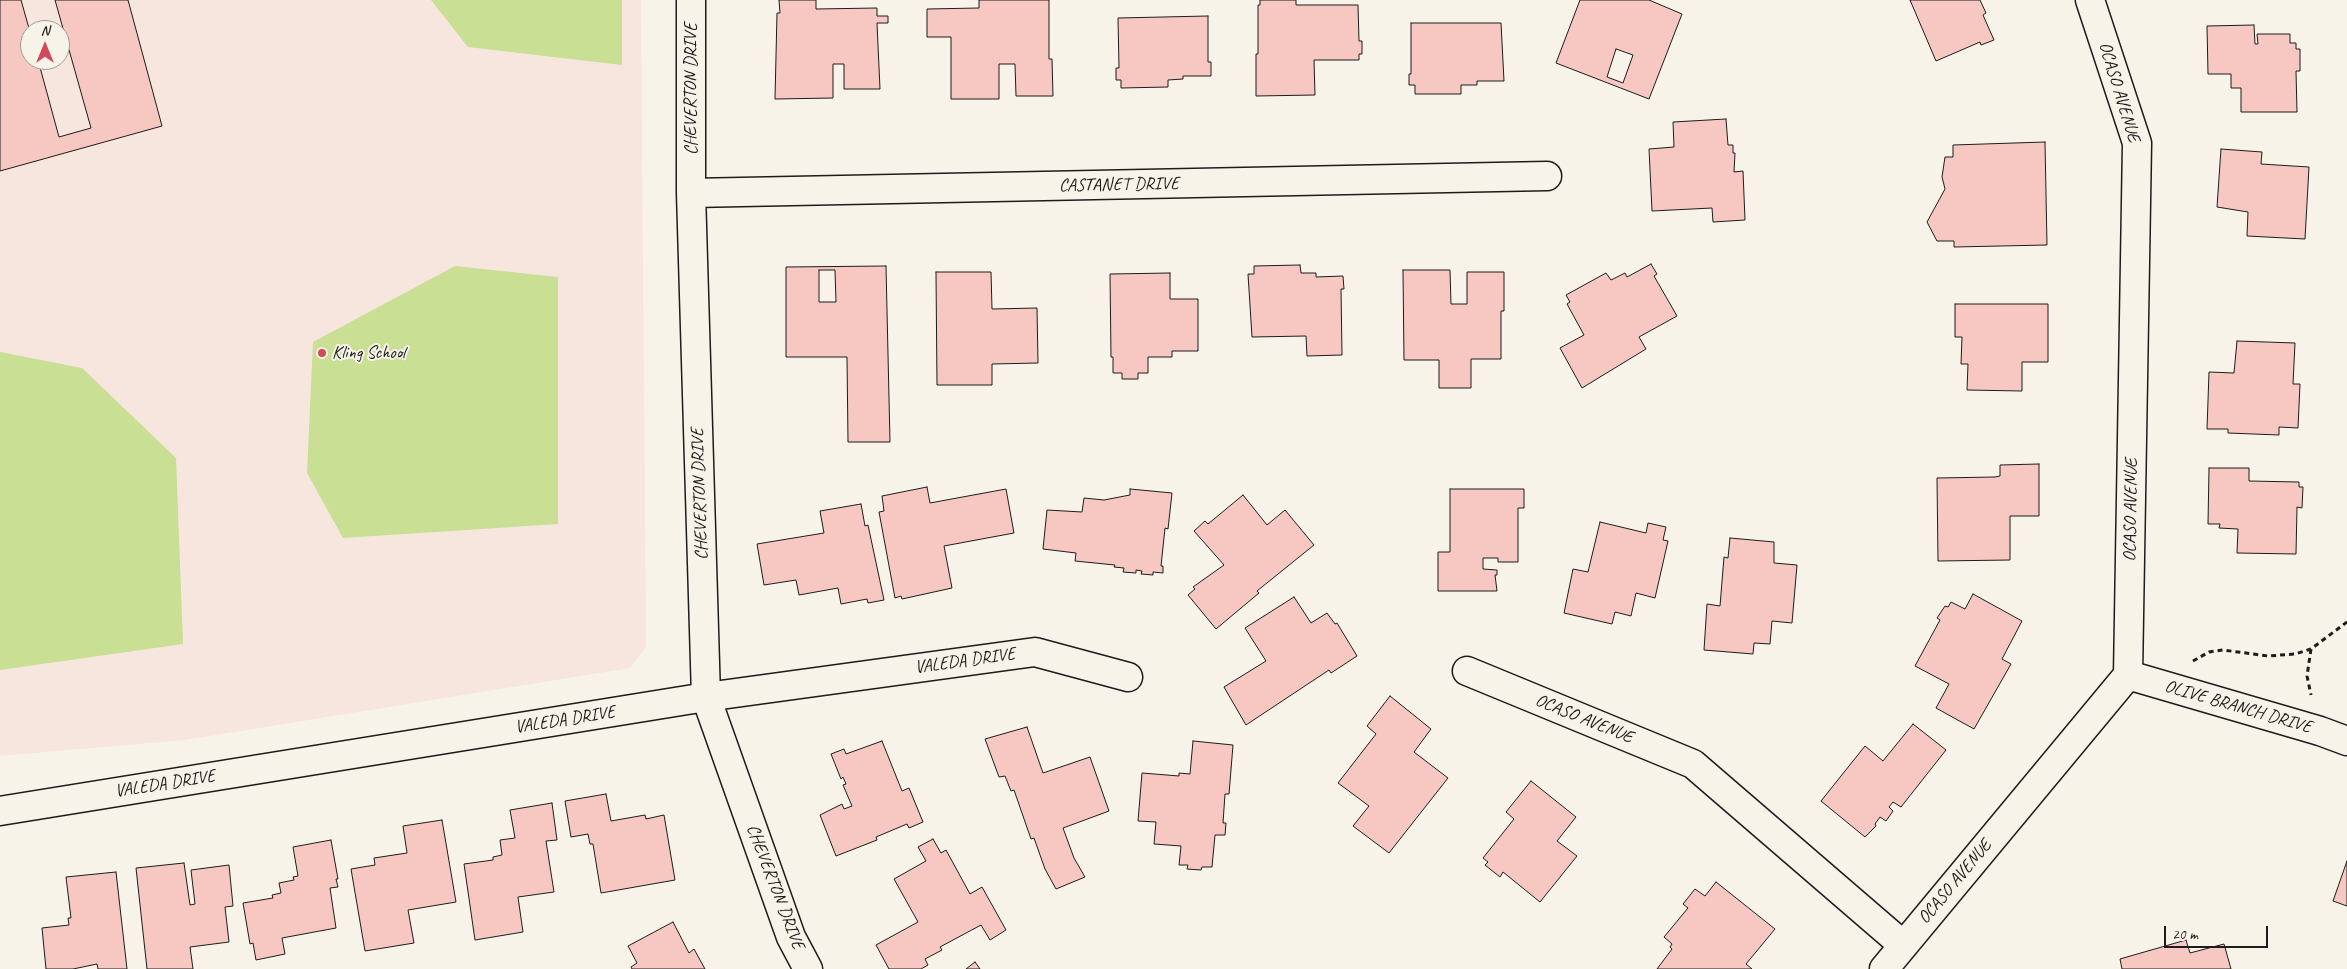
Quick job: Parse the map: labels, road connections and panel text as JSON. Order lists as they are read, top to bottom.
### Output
{
  "streets": {
    "street": [
      "CHEVERTON DRIVE",
      "OCASO AVENUE",
      "CASTANET DRIVE",
      "VALEDA DRIVE",
      "OLIVE BRANCH DRIVE"
    ]
  },
  "crossings": [
    ["CHEVERTON DRIVE", "CASTANET DRIVE"],
    ["CHEVERTON DRIVE", "VALEDA DRIVE"],
    ["OCASO AVENUE", "OLIVE BRANCH DRIVE"]
  ],
  "places": ["Kling School"],
  "scale_bar": "20 m",
  "north": "top"
}
